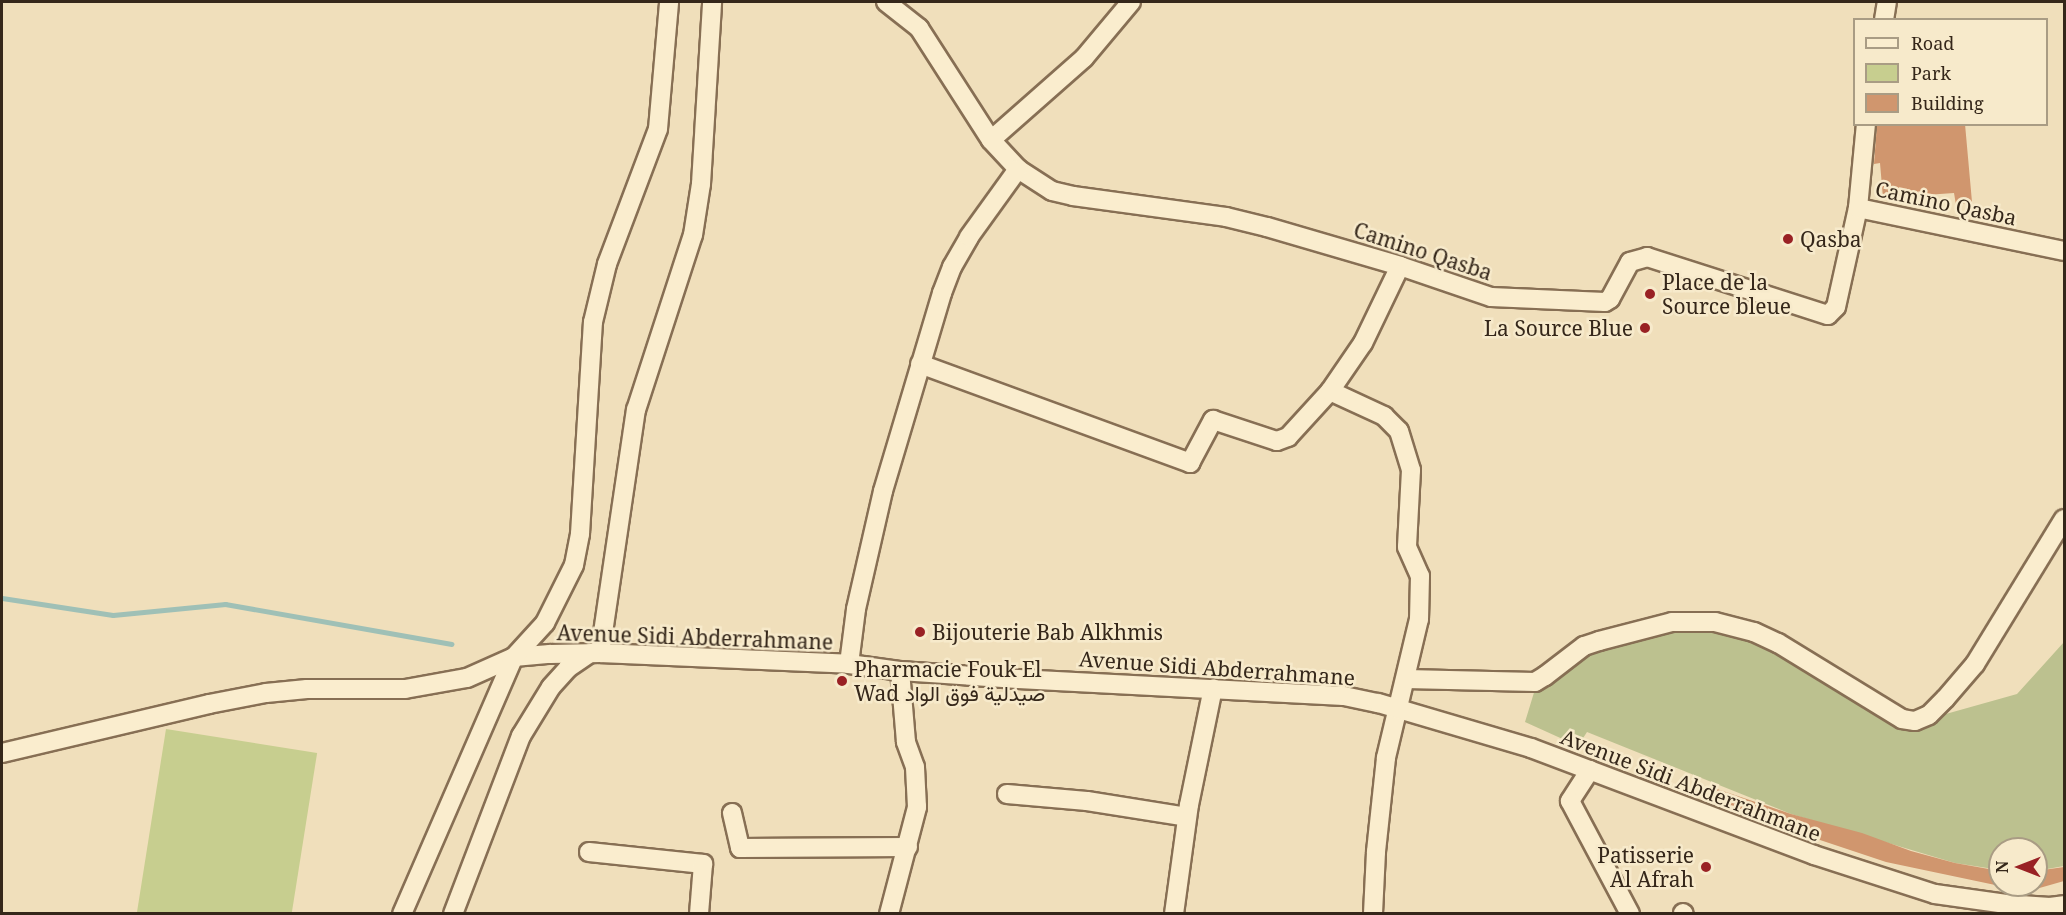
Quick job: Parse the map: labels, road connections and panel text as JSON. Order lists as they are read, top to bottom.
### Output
{
  "streets": {
    "street": ["Camino Qasba", "Avenue Sidi Abderrahmane"]
  },
  "places": [
    "Qasba",
    "Place de la Source bleue",
    "La Source Blue",
    "Bijouterie Bab Alkhmis",
    "Pharmacie Fouk El Wad صيدلية فوق الواد",
    "Patisserie Al Afrah"
  ],
  "legend": ["Road", "Park", "Building"],
  "north": "left"
}
